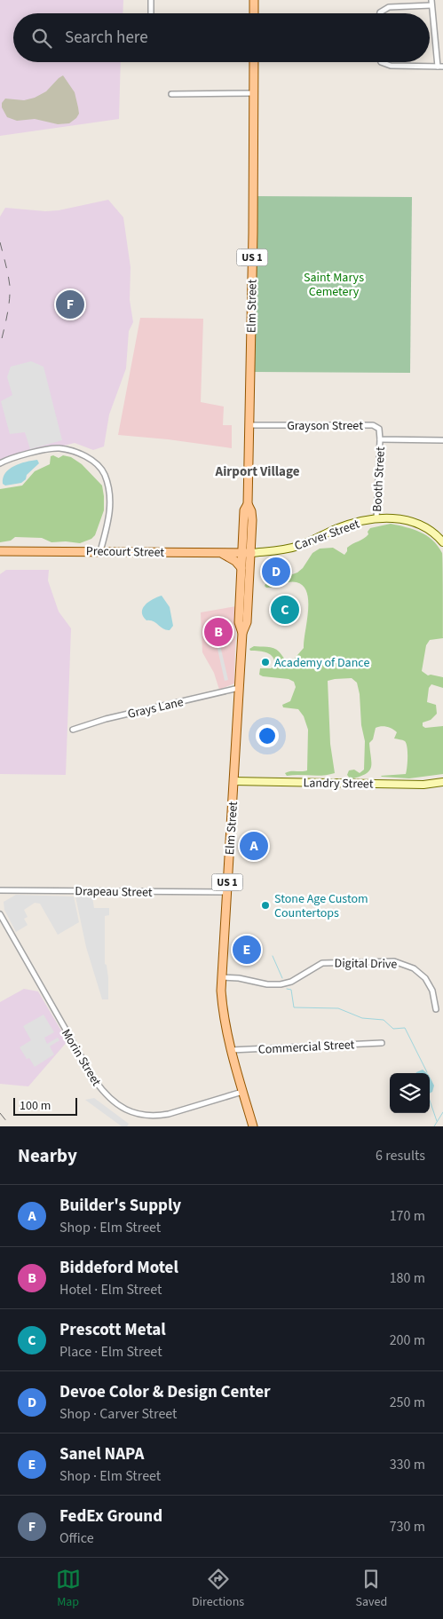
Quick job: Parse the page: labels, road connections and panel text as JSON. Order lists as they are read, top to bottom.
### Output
{
  "streets": {
    "main road": ["US 1", "Elm Street", "Precourt Street"],
    "street": [
      "Grayson Street",
      "Booth Street",
      "Carver Street",
      "Grays Lane",
      "Landry Street",
      "Drapeau Street",
      "Digital Drive",
      "Commercial Street",
      "Morin Street"
    ]
  },
  "crossings": [
    ["Elm Street", "Grayson Street"],
    ["Elm Street", "Carver Street"],
    ["Elm Street", "Precourt Street"],
    ["Elm Street", "Grays Lane"],
    ["Elm Street", "Landry Street"],
    ["Elm Street", "Drapeau Street"],
    ["Elm Street", "Digital Drive"],
    ["Elm Street", "Commercial Street"],
    ["Elm Street", "Morin Street"],
    ["Grayson Street", "Booth Street"],
    ["Booth Street", "Carver Street"],
    ["Carver Street", "Precourt Street"]
  ],
  "districts": ["Airport Village"],
  "parks": ["Saint Marys Cemetery"],
  "places": ["Academy of Dance", "Stone Age Custom Countertops"],
  "scale_bar": "100 m",
  "page": {
    "search": "Search here",
    "pins": [
      "F",
      "D",
      "C",
      "B",
      "A",
      "E"
    ],
    "scale": "100 m",
    "heading": ["Nearby", "6 results"],
    "list": [
      {
        "mark": "A",
        "name": "Builder's Supply",
        "note": "Shop · Elm Street",
        "value": "170 m"
      },
      {
        "mark": "B",
        "name": "Biddeford Motel",
        "note": "Hotel · Elm Street",
        "value": "180 m"
      },
      {
        "mark": "C",
        "name": "Prescott Metal",
        "note": "Place · Elm Street",
        "value": "200 m"
      },
      {
        "mark": "D",
        "name": "Devoe Color & Design Center",
        "note": "Shop · Carver Street",
        "value": "250 m"
      },
      {
        "mark": "E",
        "name": "Sanel NAPA",
        "note": "Shop · Elm Street",
        "value": "330 m"
      },
      {
        "mark": "F",
        "name": "FedEx Ground",
        "note": "Office",
        "value": "730 m"
      }
    ],
    "nav": ["Map", "Directions", "Saved"]
  }
}
